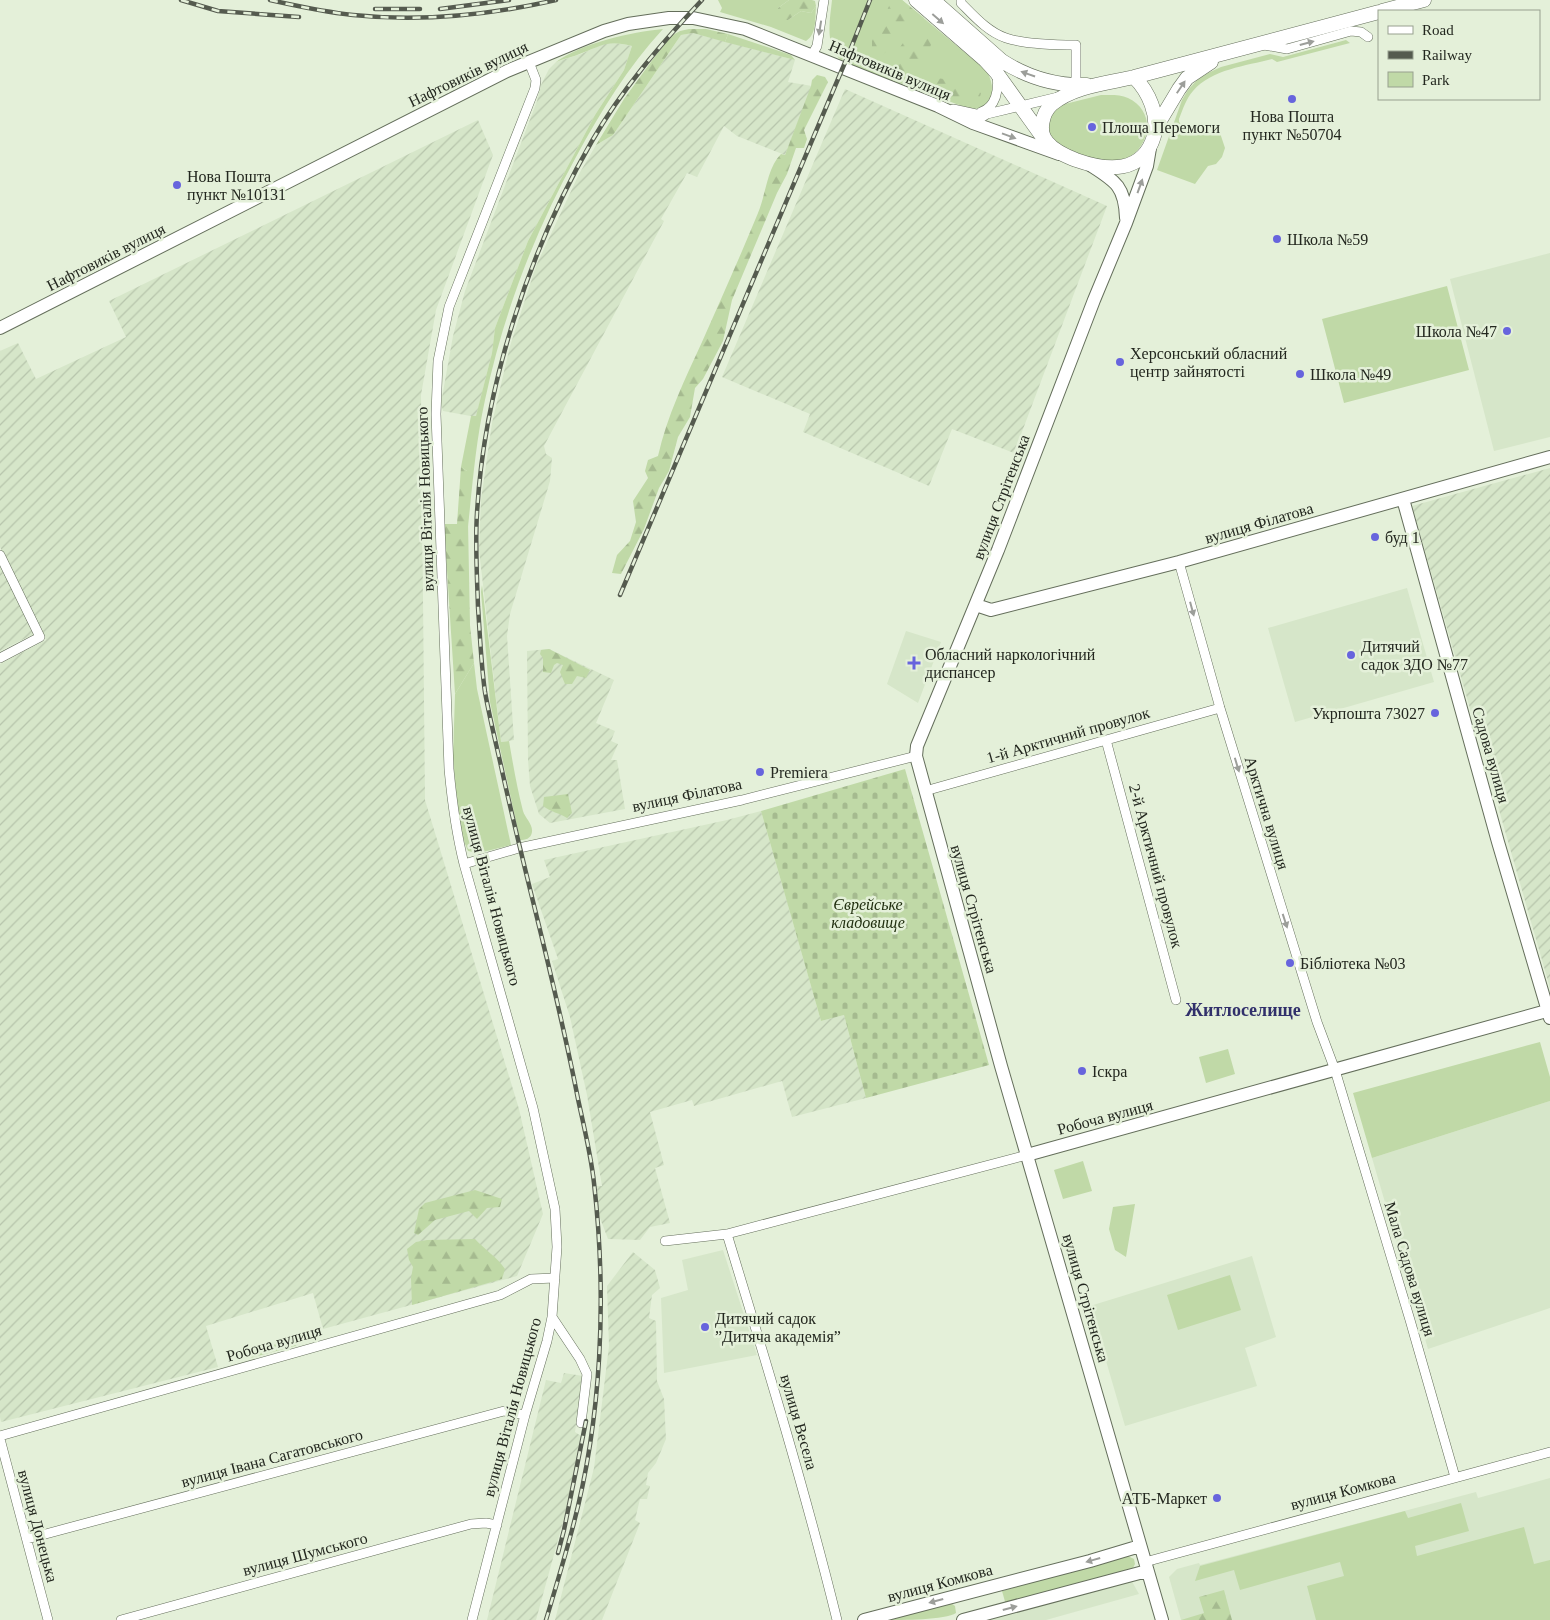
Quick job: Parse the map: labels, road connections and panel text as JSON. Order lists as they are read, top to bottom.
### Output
{
  "streets": {
    "street": [
      "Нафтовиків вулиця",
      "вулиця Стрітенська",
      "вулиця Віталія Новицького",
      "вулиця Філатова",
      "1-й Арктичний провулок",
      "Садова вулиця",
      "Арктична вулиця",
      "2-й Арктичний провулок",
      "Робоча вулиця",
      "Мала Садова вулиця",
      "вулиця Весела",
      "вулиця Івана Сагатовського",
      "вулиця Комкова",
      "вулиця Донецька",
      "вулиця Шумського"
    ]
  },
  "crossings": [
    ["Нафтовиків вулиця", "вулиця Стрітенська"],
    ["Нафтовиків вулиця", "вулиця Віталія Новицького"],
    ["вулиця Стрітенська", "вулиця Філатова"],
    ["вулиця Стрітенська", "1-й Арктичний провулок"],
    ["вулиця Стрітенська", "Робоча вулиця"],
    ["вулиця Стрітенська", "вулиця Комкова"],
    ["вулиця Віталія Новицького", "вулиця Філатова"],
    ["вулиця Віталія Новицького", "Робоча вулиця"],
    ["вулиця Віталія Новицького", "вулиця Івана Сагатовського"],
    ["вулиця Віталія Новицького", "вулиця Шумського"],
    ["вулиця Філатова", "Садова вулиця"],
    ["вулиця Філатова", "Арктична вулиця"],
    ["1-й Арктичний провулок", "Арктична вулиця"],
    ["1-й Арктичний провулок", "2-й Арктичний провулок"],
    ["Садова вулиця", "Робоча вулиця"],
    ["Арктична вулиця", "Робоча вулиця"],
    ["Арктична вулиця", "Мала Садова вулиця"],
    ["Робоча вулиця", "Мала Садова вулиця"],
    ["Робоча вулиця", "вулиця Весела"],
    ["Робоча вулиця", "вулиця Донецька"],
    ["Мала Садова вулиця", "вулиця Комкова"],
    ["вулиця Івана Сагатовського", "вулиця Донецька"]
  ],
  "one_way": ["Арктична вулиця"],
  "districts": ["Житлоселище"],
  "parks": ["Єврейське кладовище"],
  "places": {
    "other": [
      "Нова Пошта пункт №50704",
      "Площа Перемоги",
      "Нова Пошта пункт №10131",
      "Школа №59",
      "Школа №47",
      "Херсонський обласний центр зайнятості",
      "Школа №49",
      "буд 1",
      "Дитячий садок ЗДО №77",
      "Укрпошта 73027",
      "Premiera",
      "Бібліотека №03",
      "Іскра",
      "Дитячий садок ”Дитяча академія”",
      "АТБ-Маркет"
    ],
    "health": ["Обласний наркологічний диспансер"]
  },
  "legend": ["Road", "Railway", "Park"]
}
